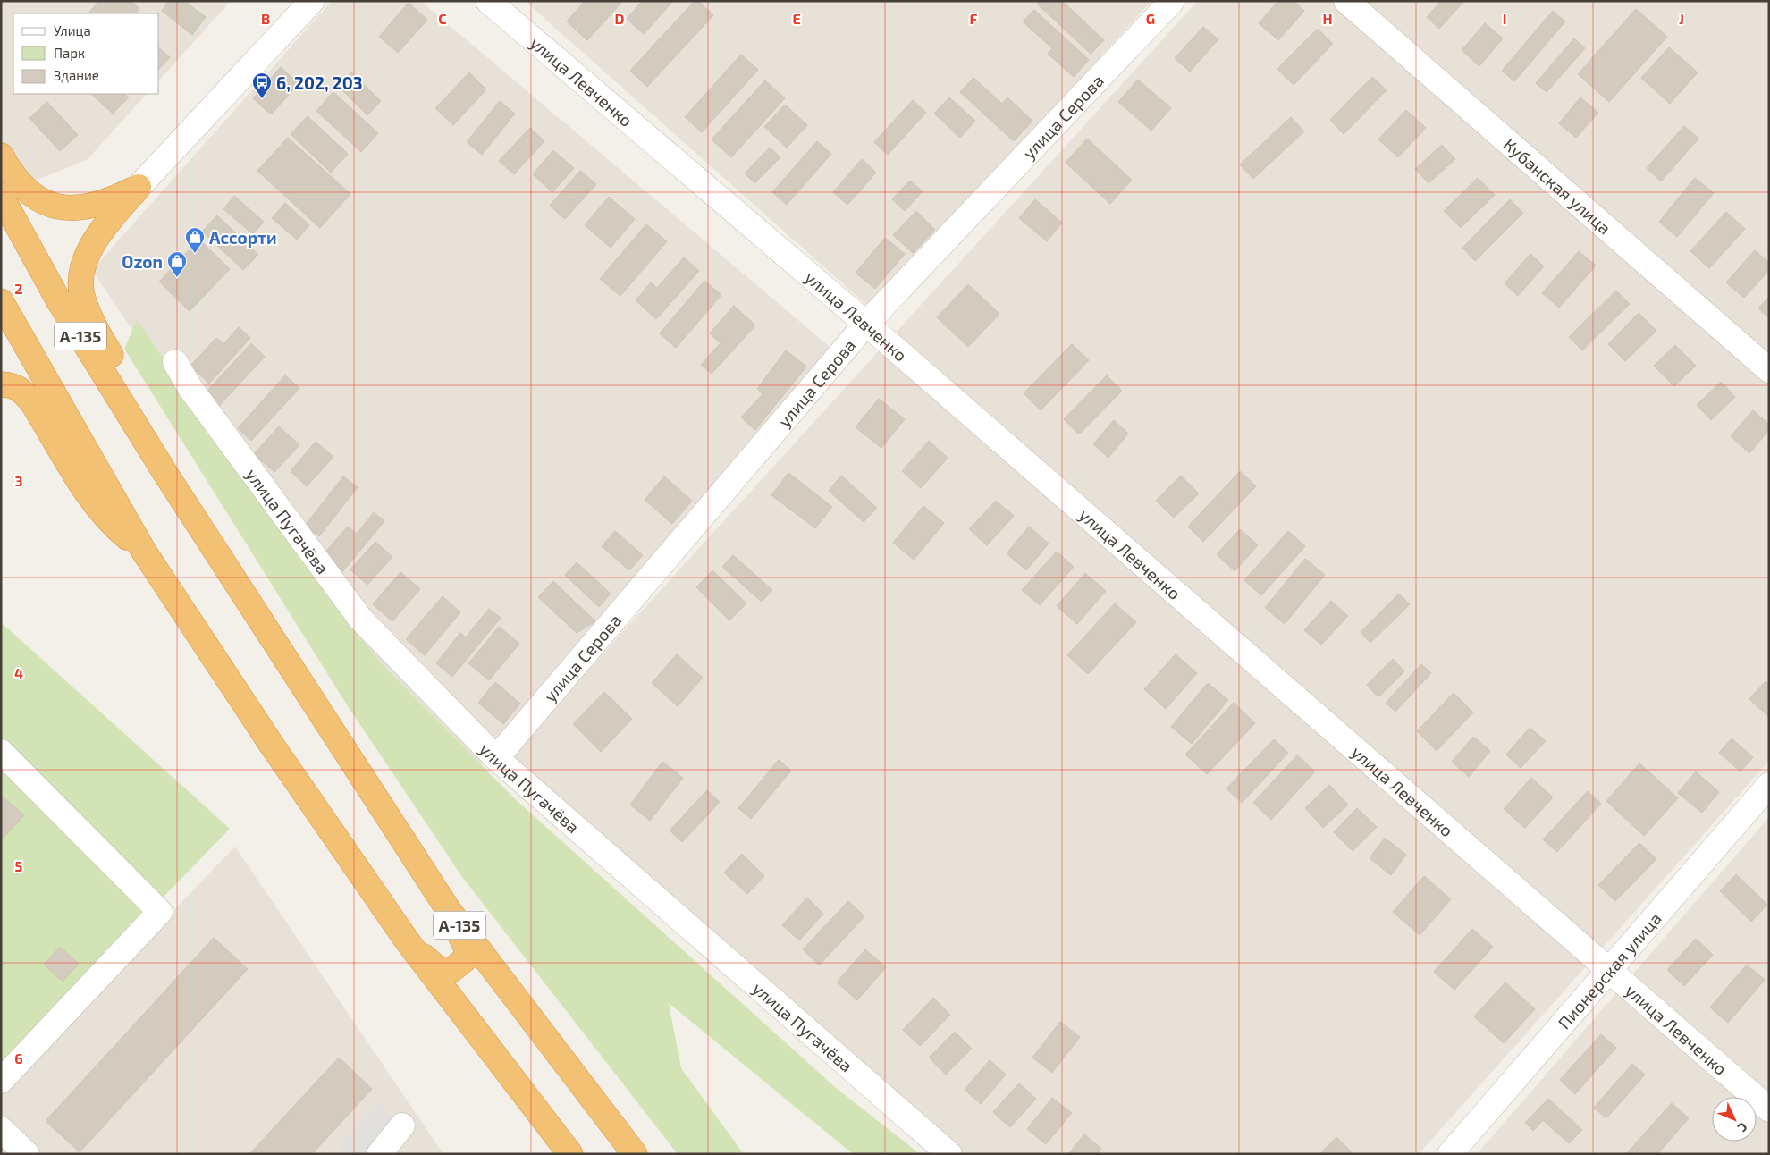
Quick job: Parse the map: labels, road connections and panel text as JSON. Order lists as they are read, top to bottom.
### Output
{
  "streets": {
    "highway": ["А-135"],
    "street": [
      "улица Левченко",
      "улица Серова",
      "Кубанская улица",
      "улица Пугачёва",
      "Пионерская улица"
    ]
  },
  "crossings": [
    ["улица Левченко", "улица Серова"],
    ["улица Левченко", "Пионерская улица"],
    ["улица Серова", "улица Пугачёва"]
  ],
  "places": {
    "bus stop": ["6, 202, 203"],
    "shop": ["Ассорти", "Ozon"]
  },
  "legend": ["Улица", "Парк", "Здание"],
  "north": "bottom right",
  "grid": {
    "columns": [
      "B",
      "C",
      "D",
      "E",
      "F",
      "G",
      "H",
      "I",
      "J"
    ],
    "rows": [
      "2",
      "3",
      "4",
      "5",
      "6"
    ]
  }
}
